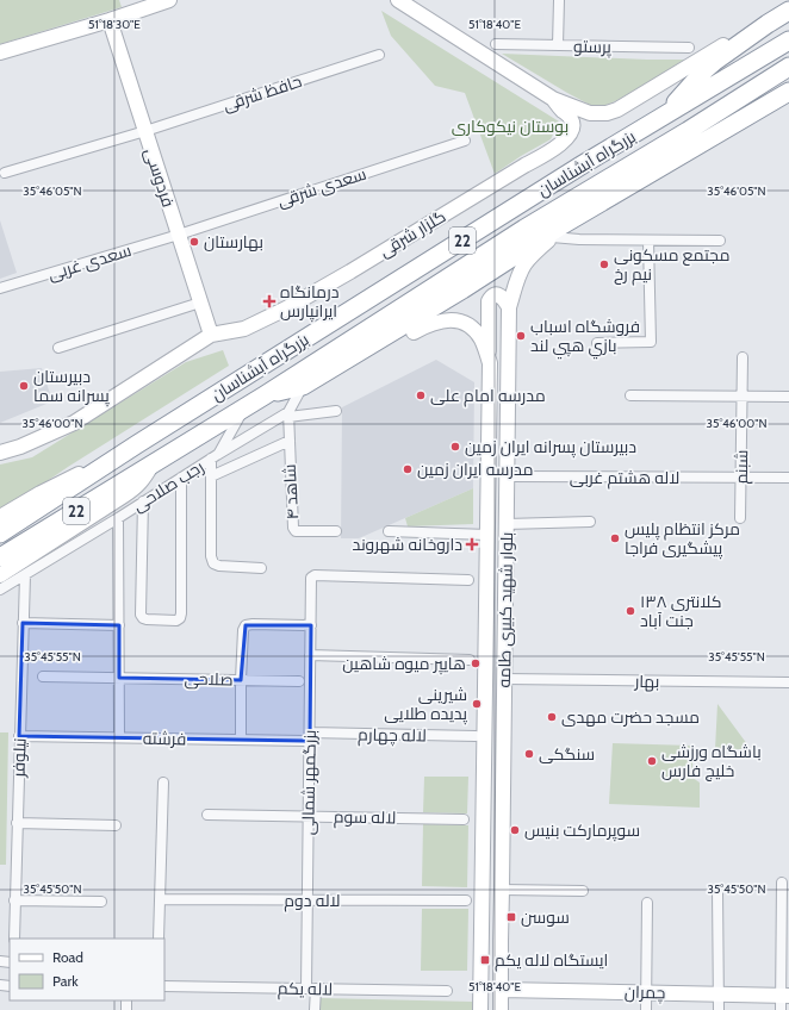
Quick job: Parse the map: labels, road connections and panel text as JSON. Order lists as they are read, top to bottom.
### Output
{
  "streets": {
    "highway": ["بزرگراه آبشناسان", "22"],
    "street": [
      "پرستو",
      "حافظ شرقی",
      "فردوسی",
      "سعدی شرقی",
      "گلزار شرقی",
      "سعدی غربی",
      "شبنم",
      "لاله هشتم غربی",
      "رجب صلاحی",
      "شاهد ۴",
      "بلوار شهید کبیری طامه",
      "صلاحی",
      "بهار",
      "لاله چهارم",
      "فرشته",
      "نیلوفر",
      "بزرگمهر شمالی",
      "لاله سوم",
      "لاله دوم",
      "لاله یکم",
      "چمران"
    ]
  },
  "crossings": [
    ["حافظ شرقی", "فردوسی"],
    ["فردوسی", "سعدی شرقی"],
    ["فردوسی", "گلزار شرقی"],
    ["فردوسی", "سعدی غربی"],
    ["سعدی شرقی", "سعدی غربی"],
    ["شبنم", "لاله هشتم غربی"],
    ["لاله هشتم غربی", "بلوار شهید کبیری طامه"],
    ["رجب صلاحی", "شاهد ۴"],
    ["رجب صلاحی", "نیلوفر"],
    ["بلوار شهید کبیری طامه", "بهار"],
    ["بلوار شهید کبیری طامه", "چمران"],
    ["لاله چهارم", "فرشته"],
    ["لاله چهارم", "بزرگمهر شمالی"],
    ["فرشته", "نیلوفر"],
    ["فرشته", "بزرگمهر شمالی"],
    ["بزرگمهر شمالی", "لاله سوم"],
    ["بزرگمهر شمالی", "لاله دوم"],
    ["بزرگمهر شمالی", "لاله یکم"]
  ],
  "parks": ["بوستان نیکوکاری"],
  "places": {
    "other": [
      "بهارستان",
      "مجتمع مسکونی نیم رخ",
      "فروشگاه اسباب بازي هپي لند",
      "دبیرستان پسرانه سما",
      "مدرسه امام علی",
      "دبیرستان پسرانه ایران زمین",
      "مدرسه ایران زمین",
      "مرکز انتظام پلیس پیشگیری فراجا",
      "کلانتری ۱۳۸ جنت آباد",
      "هایپر میوه شاهین",
      "شيرينی پديده طلايی",
      "مسجد حضرت مهدی",
      "سنگکی",
      "باشگاه ورزشی خلیج فارس",
      "سوپرمارکت بنیس"
    ],
    "health": ["درمانگاه ایرانپارس", "داروخانه شهروند"],
    "transit": ["سوسن", "ایستگاه لاله یکم"]
  },
  "legend": ["Road", "Park"],
  "coordinates": [
    "51°18'30\"E",
    "51°18'40\"E",
    "35°46'05\"N",
    "35°46'00\"N",
    "35°45'55\"N",
    "35°45'50\"N"
  ]
}
